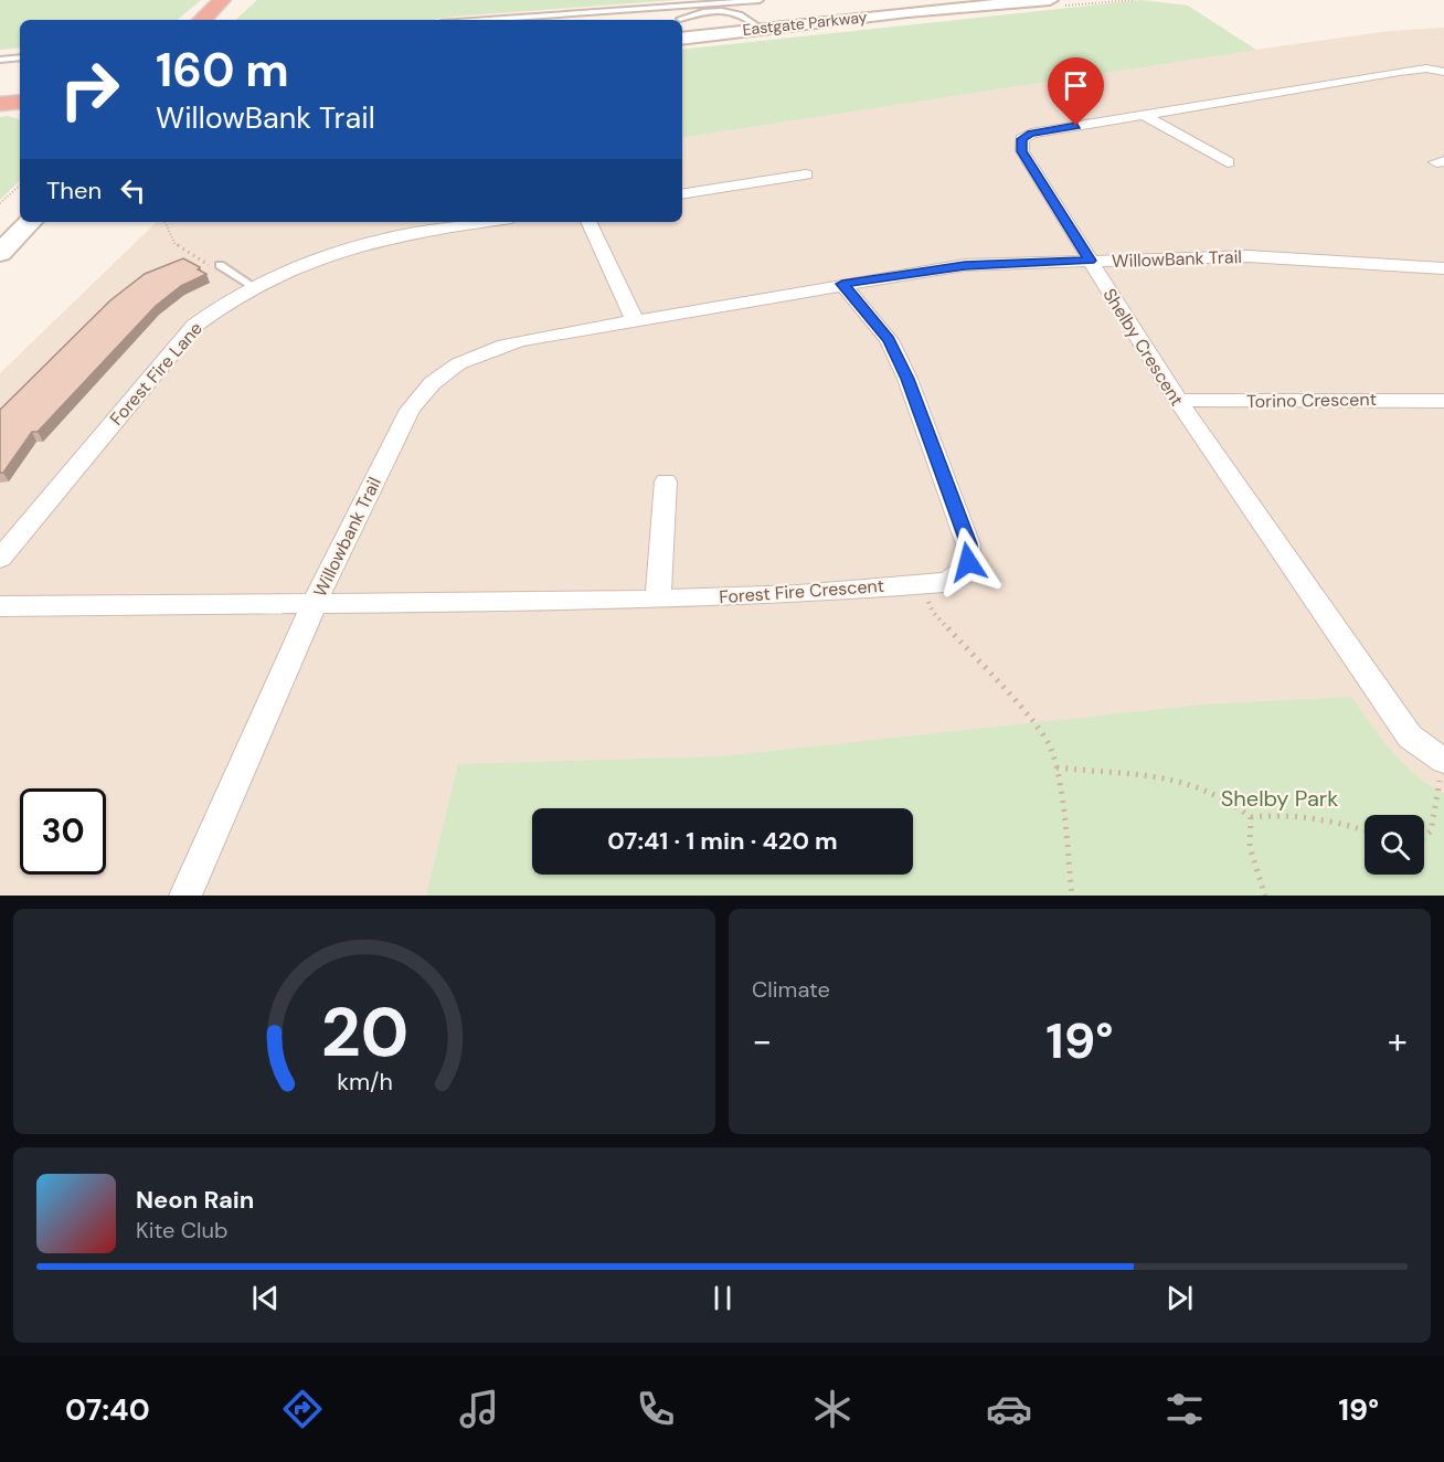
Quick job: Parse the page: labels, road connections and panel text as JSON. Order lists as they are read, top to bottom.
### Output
{
  "streets": {
    "main road": ["Eastgate Parkway"],
    "street": [
      "WillowBank Trail",
      "Shelby Crescent",
      "Forest Fire Lane",
      "Torino Crescent",
      "Willowbank Trail",
      "Forest Fire Crescent"
    ]
  },
  "crossings": [
    ["WillowBank Trail", "Shelby Crescent"],
    ["WillowBank Trail", "Willowbank Trail"],
    ["WillowBank Trail", "Forest Fire Crescent"],
    ["Shelby Crescent", "Torino Crescent"],
    ["Willowbank Trail", "Forest Fire Crescent"]
  ],
  "parks": ["Shelby Park"],
  "page": {
    "turn": ["160 m", "WillowBank Trail"],
    "then": "Then",
    "limit": "30",
    "trip": "07:41 · 1 min · 420 m",
    "tile": "Climate",
    "heat": ["−", "19°", "+"],
    "song": ["Neon Rain", "Kite Club"],
    "tabs": ["07:40", "19°"],
    "gauge": ["20", "km/h"]
  }
}
